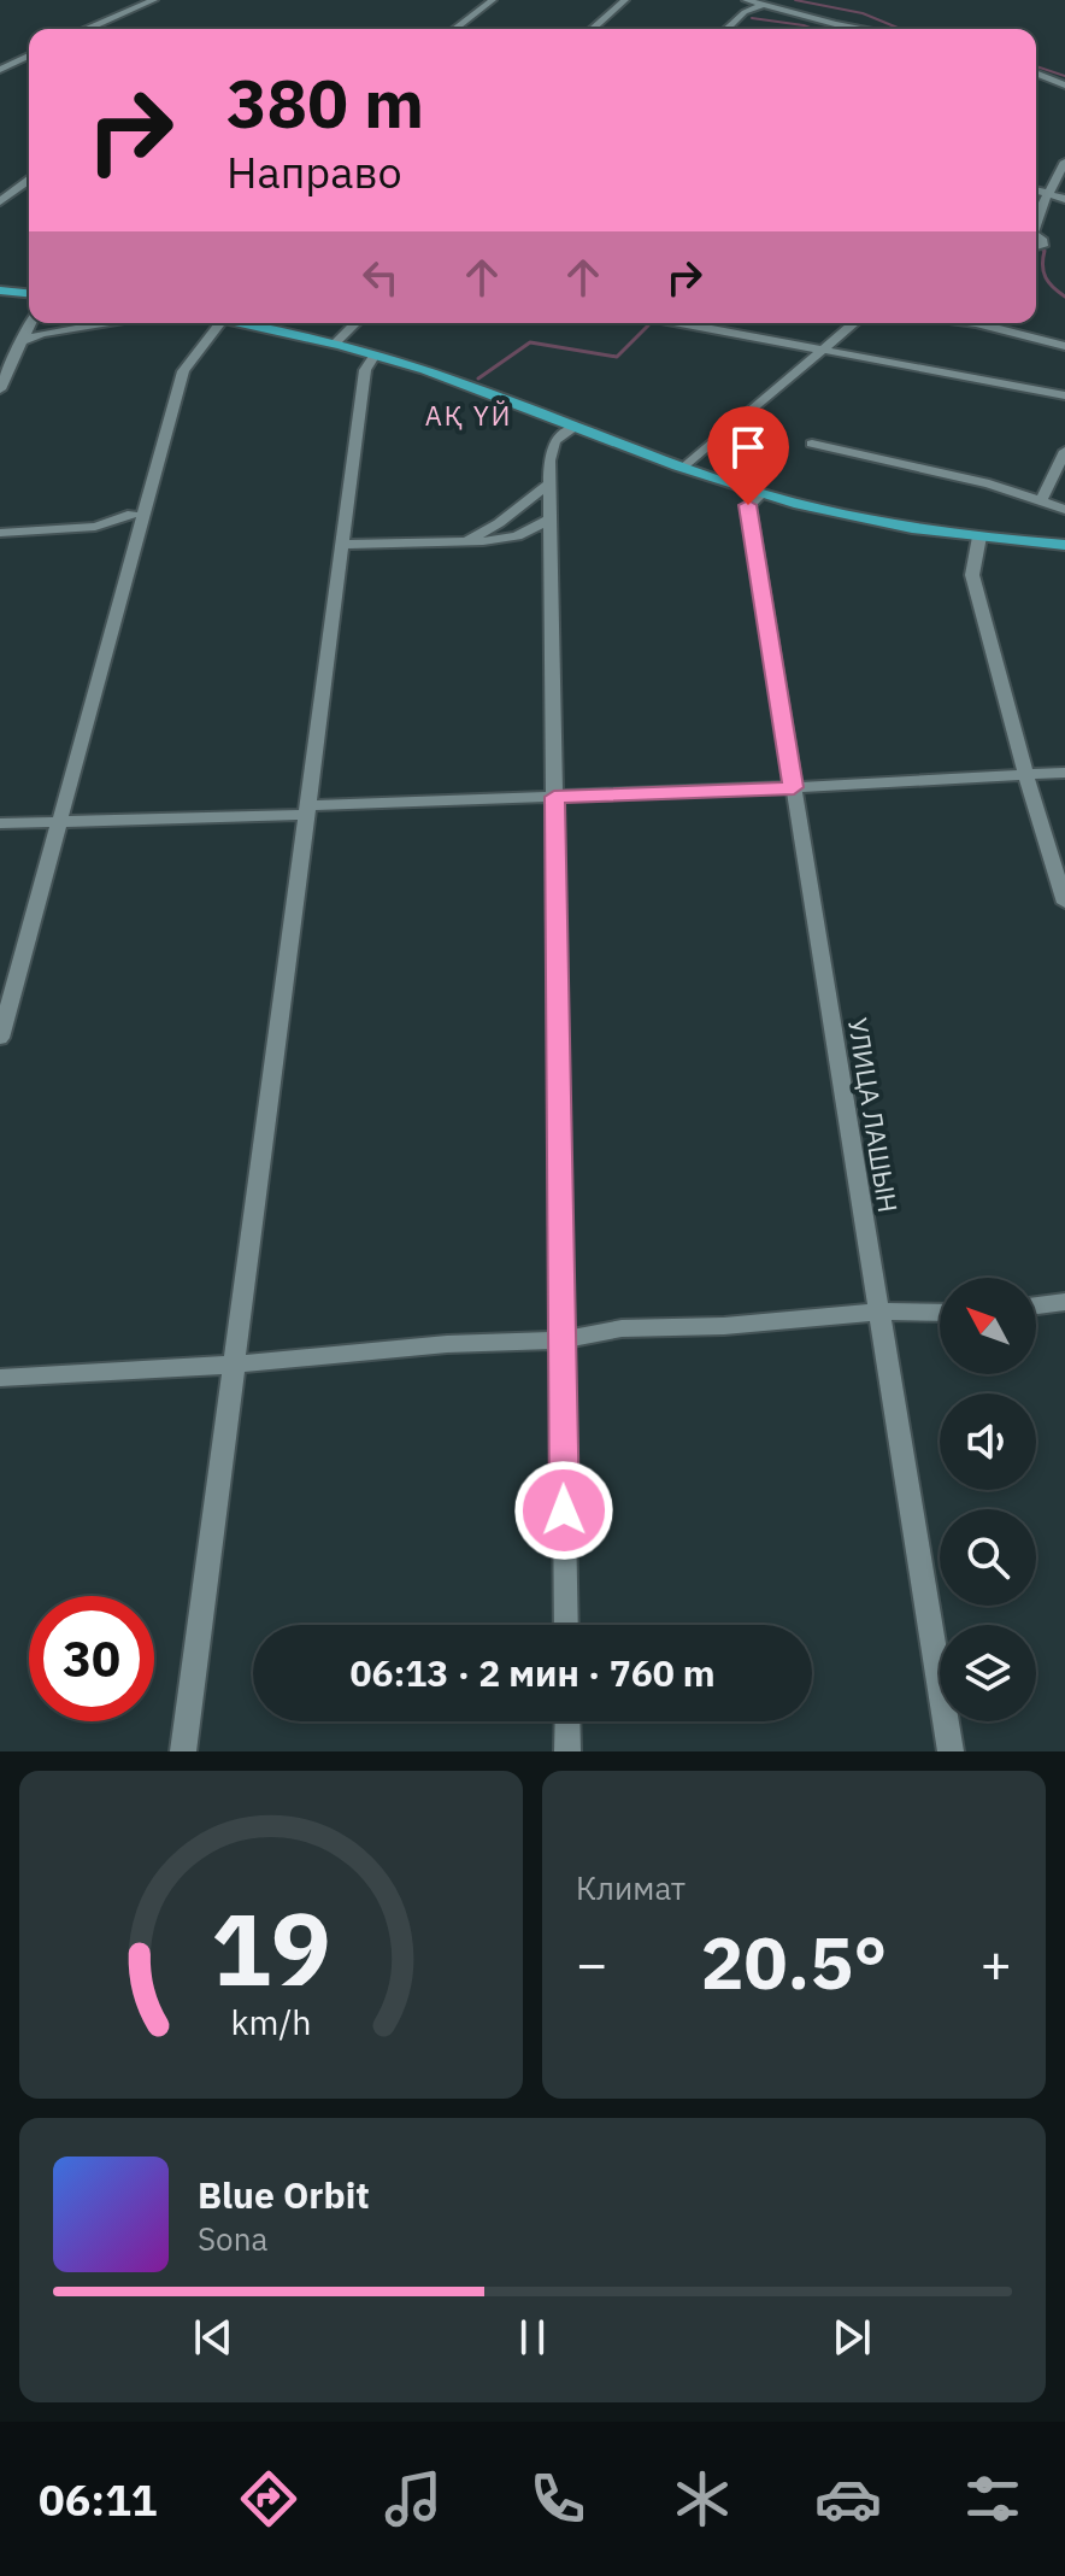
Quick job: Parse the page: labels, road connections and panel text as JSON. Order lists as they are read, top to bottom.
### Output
{
  "streets": {
    "street": ["УЛИЦА ЛАШЫН"]
  },
  "districts": ["АҚ ҮЙ"],
  "north": "top left",
  "page": {
    "turn": ["380 m", "Направо"],
    "limit": "30",
    "trip": "06:13 · 2 мин · 760 m",
    "tile": "Климат",
    "heat": ["−", "20.5°", "+"],
    "song": ["Blue Orbit", "Sona"],
    "tabs": "06:11",
    "gauge": ["19", "km/h"]
  }
}
